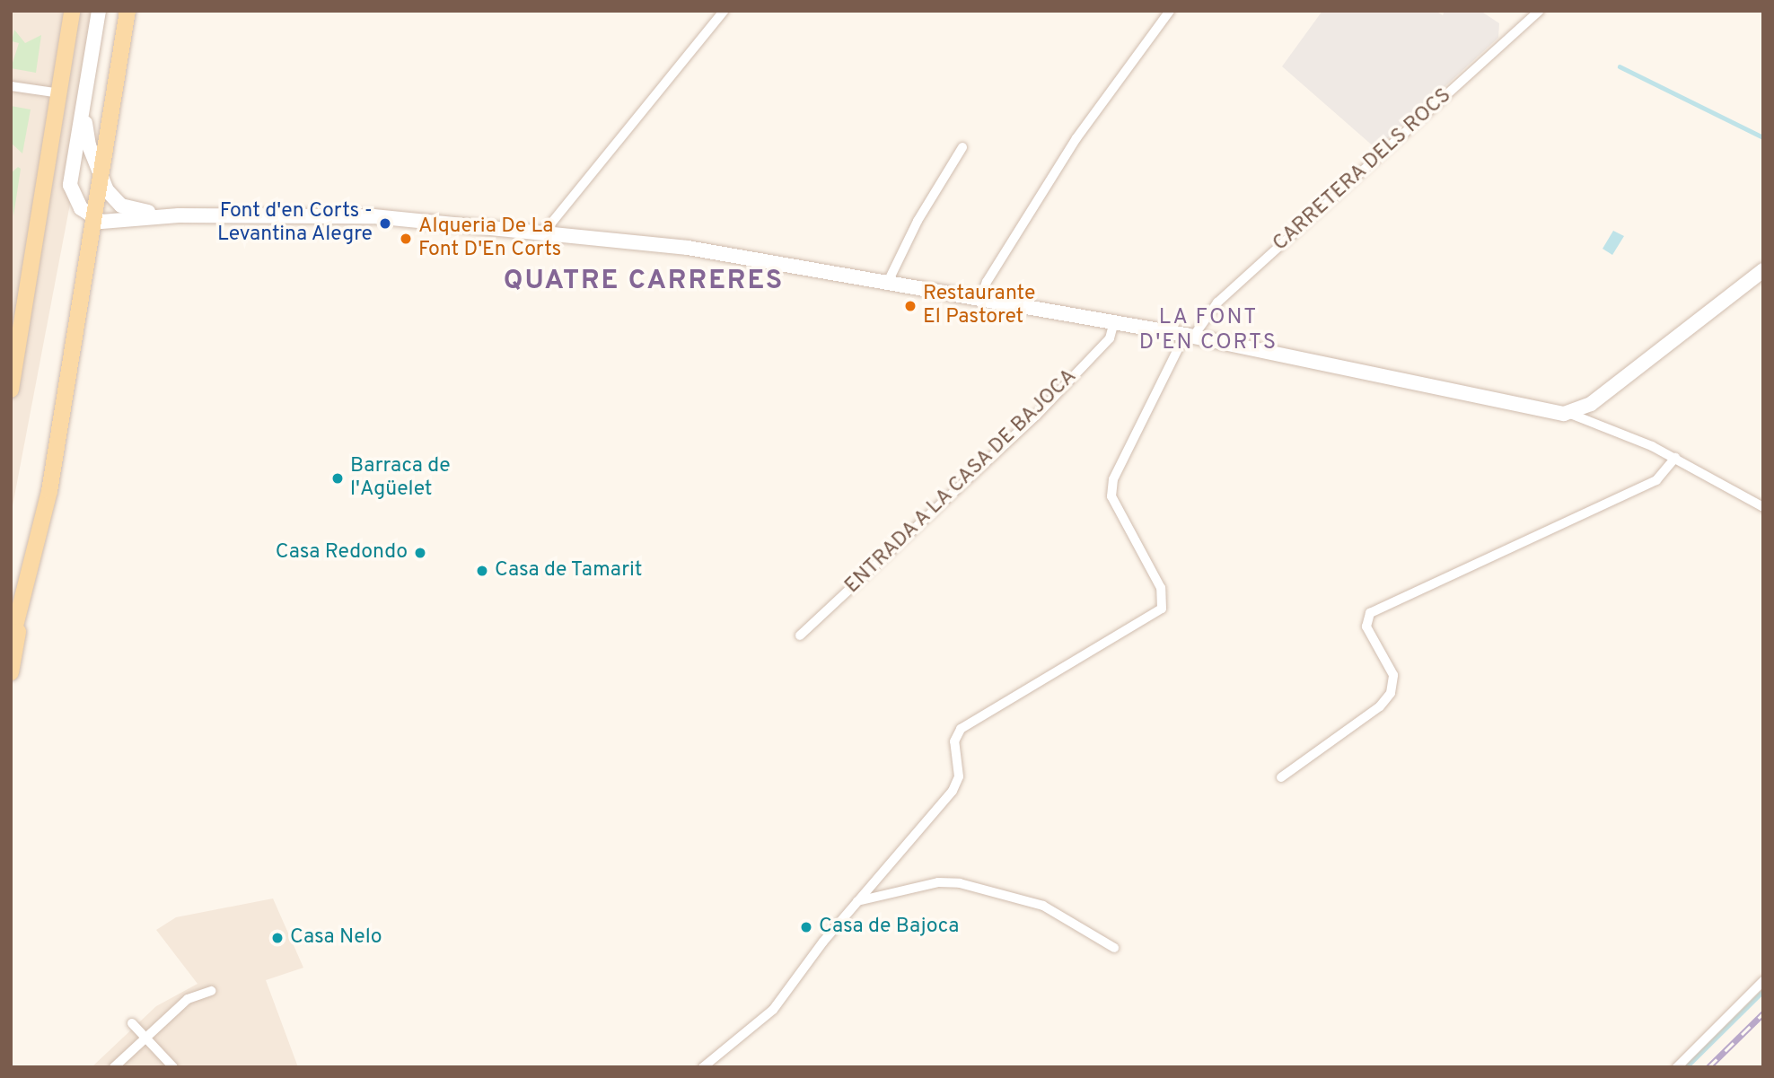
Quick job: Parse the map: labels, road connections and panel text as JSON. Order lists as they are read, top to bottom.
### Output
{
  "streets": {
    "street": ["CARRETERA DELS ROCS", "ENTRADA A LA CASA DE BAJOCA"]
  },
  "districts": ["QUATRE CARRERES", "LA FONT D'EN CORTS"],
  "places": [
    "Font d'en Corts - Levantina Alegre",
    "Alqueria De La Font D'En Corts",
    "Restaurante El Pastoret",
    "Barraca de l'Agüelet",
    "Casa Redondo",
    "Casa de Tamarit",
    "Casa de Bajoca",
    "Casa Nelo"
  ]
}
